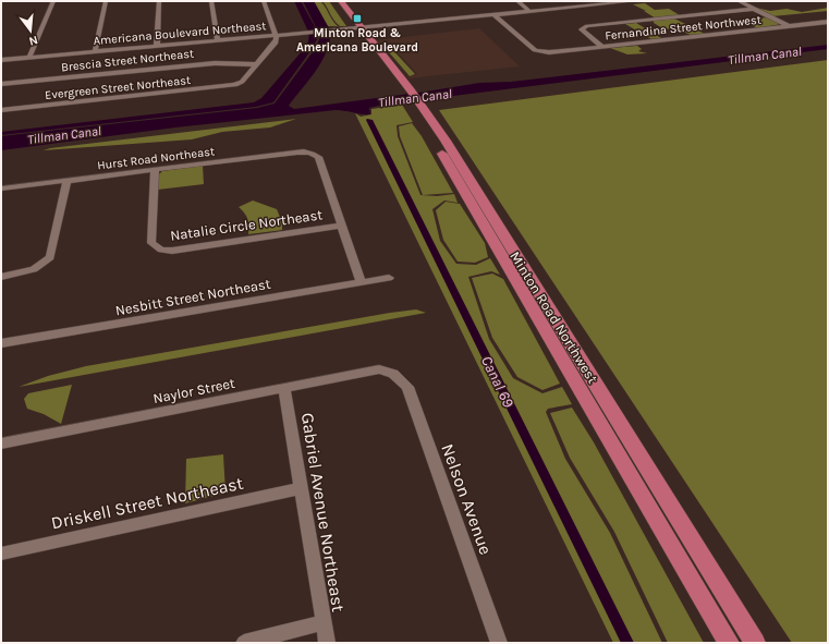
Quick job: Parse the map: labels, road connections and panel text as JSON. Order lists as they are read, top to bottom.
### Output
{
  "streets": {
    "main road": ["Minton Road Northwest"],
    "street": [
      "Fernandina Street Northwest",
      "Americana Boulevard Northeast",
      "Brescia Street Northeast",
      "Evergreen Street Northeast",
      "Hurst Road Northeast",
      "Natalie Circle Northeast",
      "Nesbitt Street Northeast",
      "Naylor Street",
      "Nelson Avenue",
      "Driskell Street Northeast",
      "Gabriel Avenue Northeast"
    ]
  },
  "crossings": [
    ["Fernandina Street Northwest", "Americana Boulevard Northeast"],
    ["Americana Boulevard Northeast", "Minton Road Northwest"],
    ["Brescia Street Northeast", "Evergreen Street Northeast"],
    ["Hurst Road Northeast", "Natalie Circle Northeast"],
    ["Naylor Street", "Nelson Avenue"],
    ["Naylor Street", "Gabriel Avenue Northeast"],
    ["Driskell Street Northeast", "Gabriel Avenue Northeast"]
  ],
  "water": ["Tillman Canal", "Canal 69"],
  "places": {
    "transit": ["Minton Road & Americana Boulevard"]
  },
  "north": "bottom"
}
